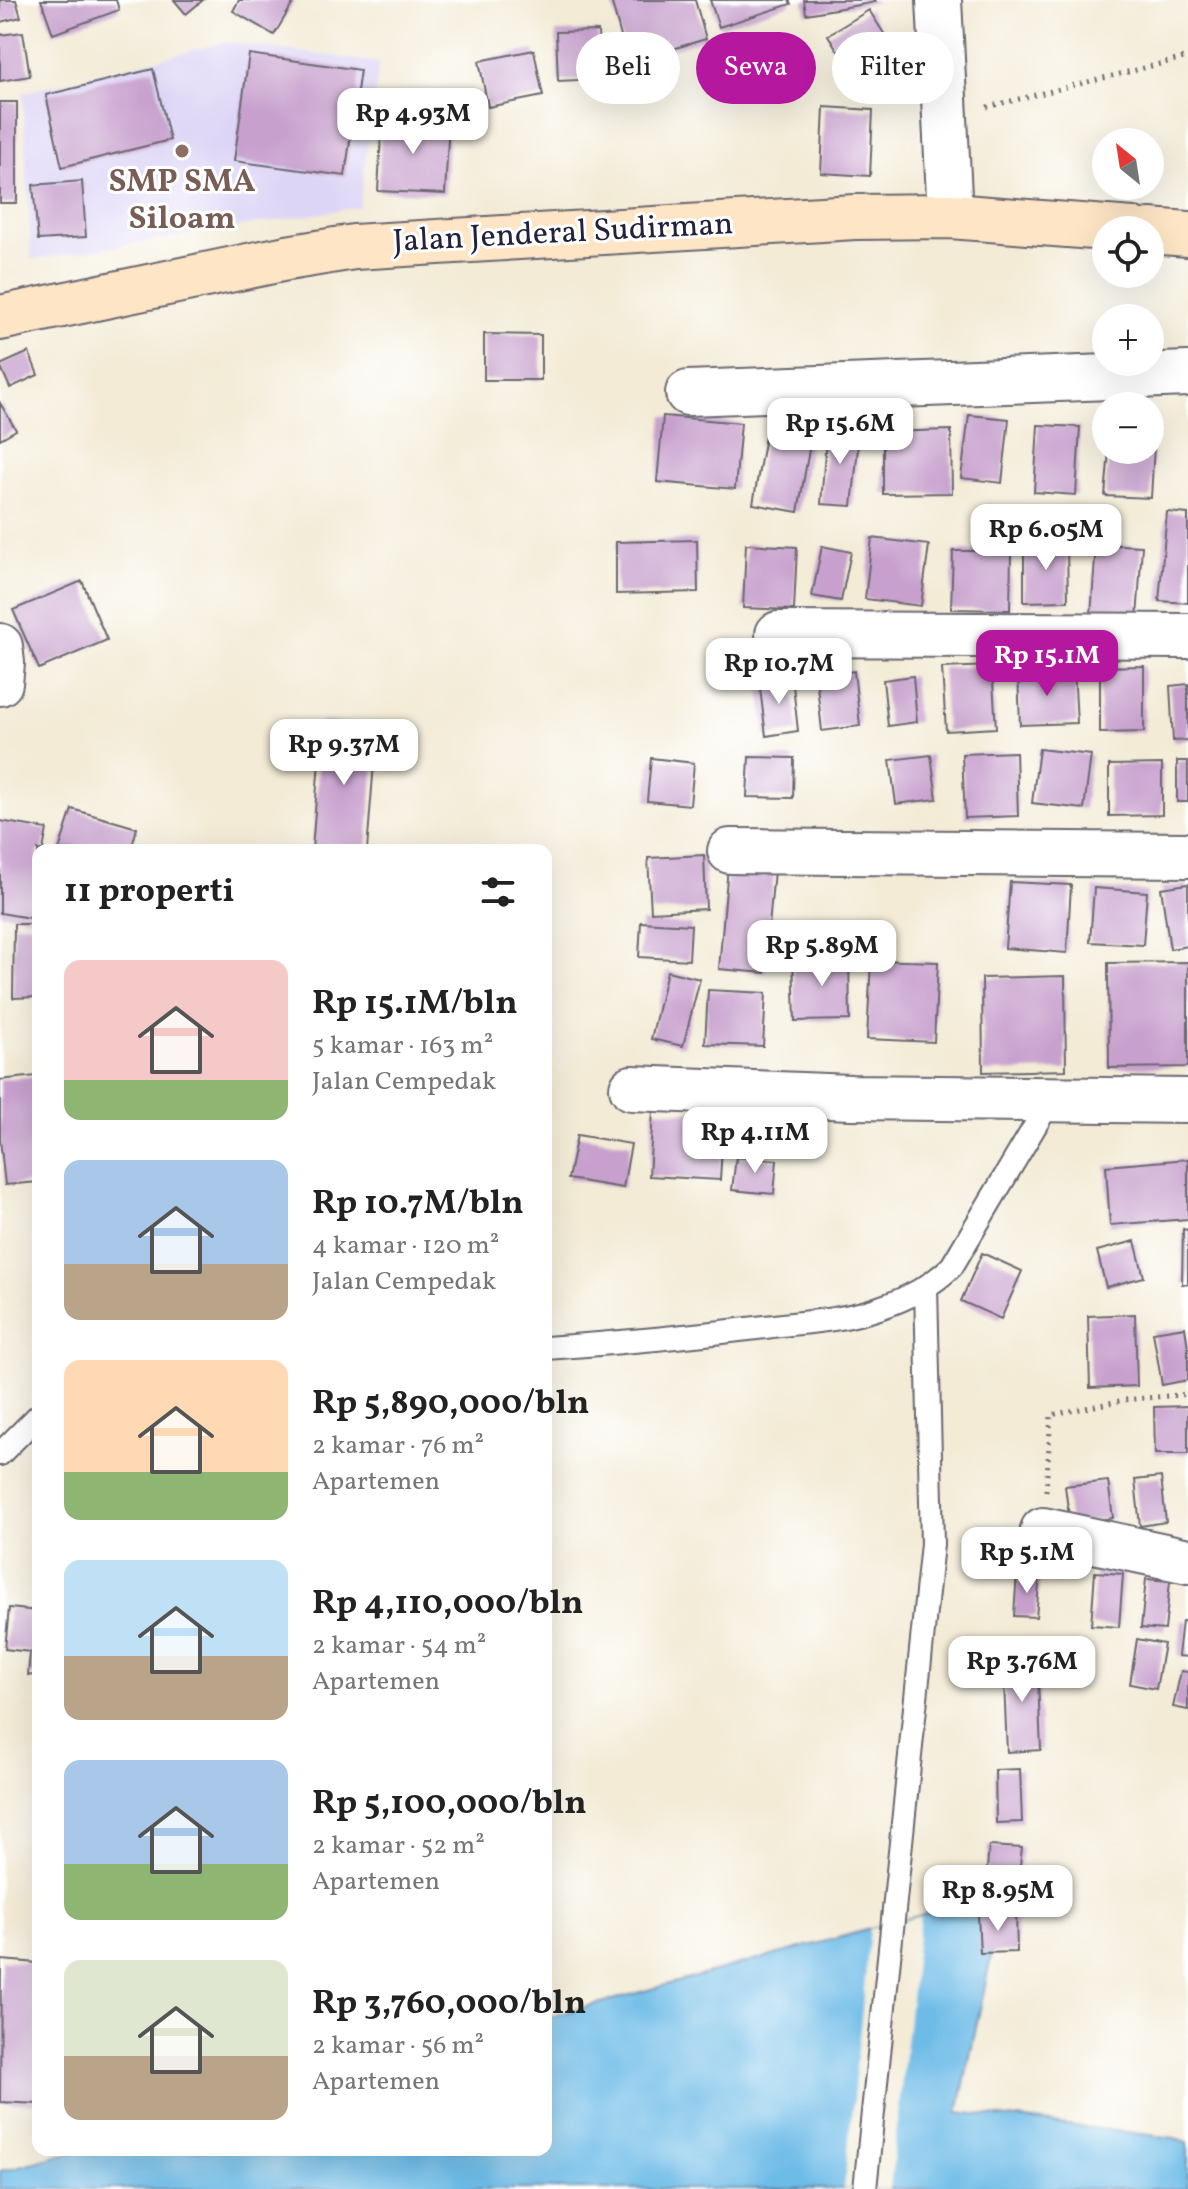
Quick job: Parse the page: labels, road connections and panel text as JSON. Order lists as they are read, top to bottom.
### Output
{
  "streets": {
    "main road": ["Jalan Jenderal Sudirman"]
  },
  "places": ["SMP SMA Siloam"],
  "north": "top left",
  "page": {
    "chip": ["Beli", "Sewa", "Filter"],
    "price": [
      "Rp 4.93M",
      "Rp 15.6M",
      "Rp 6.05M",
      "Rp 15.1M",
      "Rp 10.7M",
      "Rp 9.37M",
      "Rp 5.89M",
      "Rp 4.11M",
      "Rp 5.1M",
      "Rp 3.76M",
      "Rp 8.95M"
    ],
    "map_buttons": ["+", "−"],
    "heading": "11 properti",
    "list": [
      {
        "name": "Rp 15.1M/bln",
        "note": "5 kamar · 163 m² · Jalan Cempedak"
      },
      {
        "name": "Rp 10.7M/bln",
        "note": "4 kamar · 120 m² · Jalan Cempedak"
      },
      {
        "name": "Rp 5,890,000/bln",
        "note": "2 kamar · 76 m² · Apartemen"
      },
      {
        "name": "Rp 4,110,000/bln",
        "note": "2 kamar · 54 m² · Apartemen"
      },
      {
        "name": "Rp 5,100,000/bln",
        "note": "2 kamar · 52 m² · Apartemen"
      },
      {
        "name": "Rp 3,760,000/bln",
        "note": "2 kamar · 56 m² · Apartemen"
      }
    ]
  }
}
